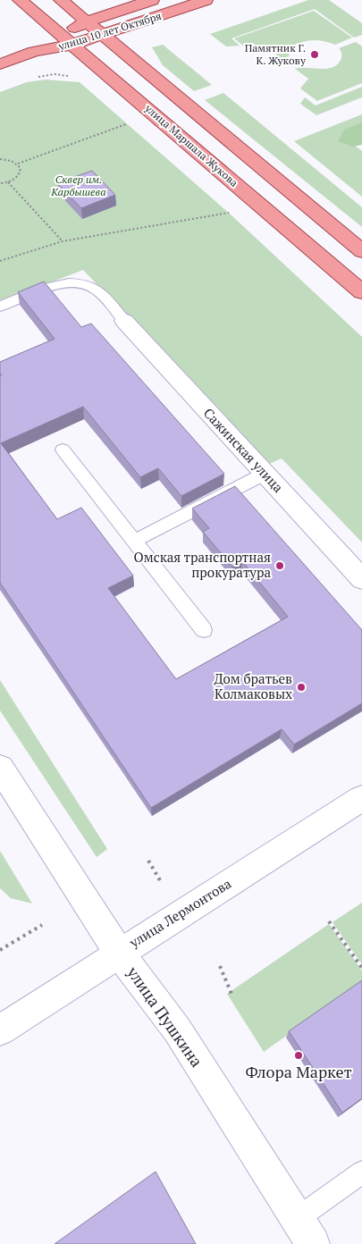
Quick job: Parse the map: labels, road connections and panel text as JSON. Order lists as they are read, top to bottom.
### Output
{
  "streets": {
    "main road": ["улица 10 лет Октября", "улица Маршала Жукова"],
    "street": ["Сажинская улица", "улица Лермонтова", "улица Пушкина"]
  },
  "crossings": [
    ["улица 10 лет Октября", "улица Маршала Жукова"],
    ["улица Лермонтова", "улица Пушкина"]
  ],
  "parks": ["Сквер им. Карбышева"],
  "places": [
    "Памятник Г. К. Жукову",
    "Омская транспортная прокуратура",
    "Дом братьев Колмаковых",
    "Флора Маркет"
  ]
}
